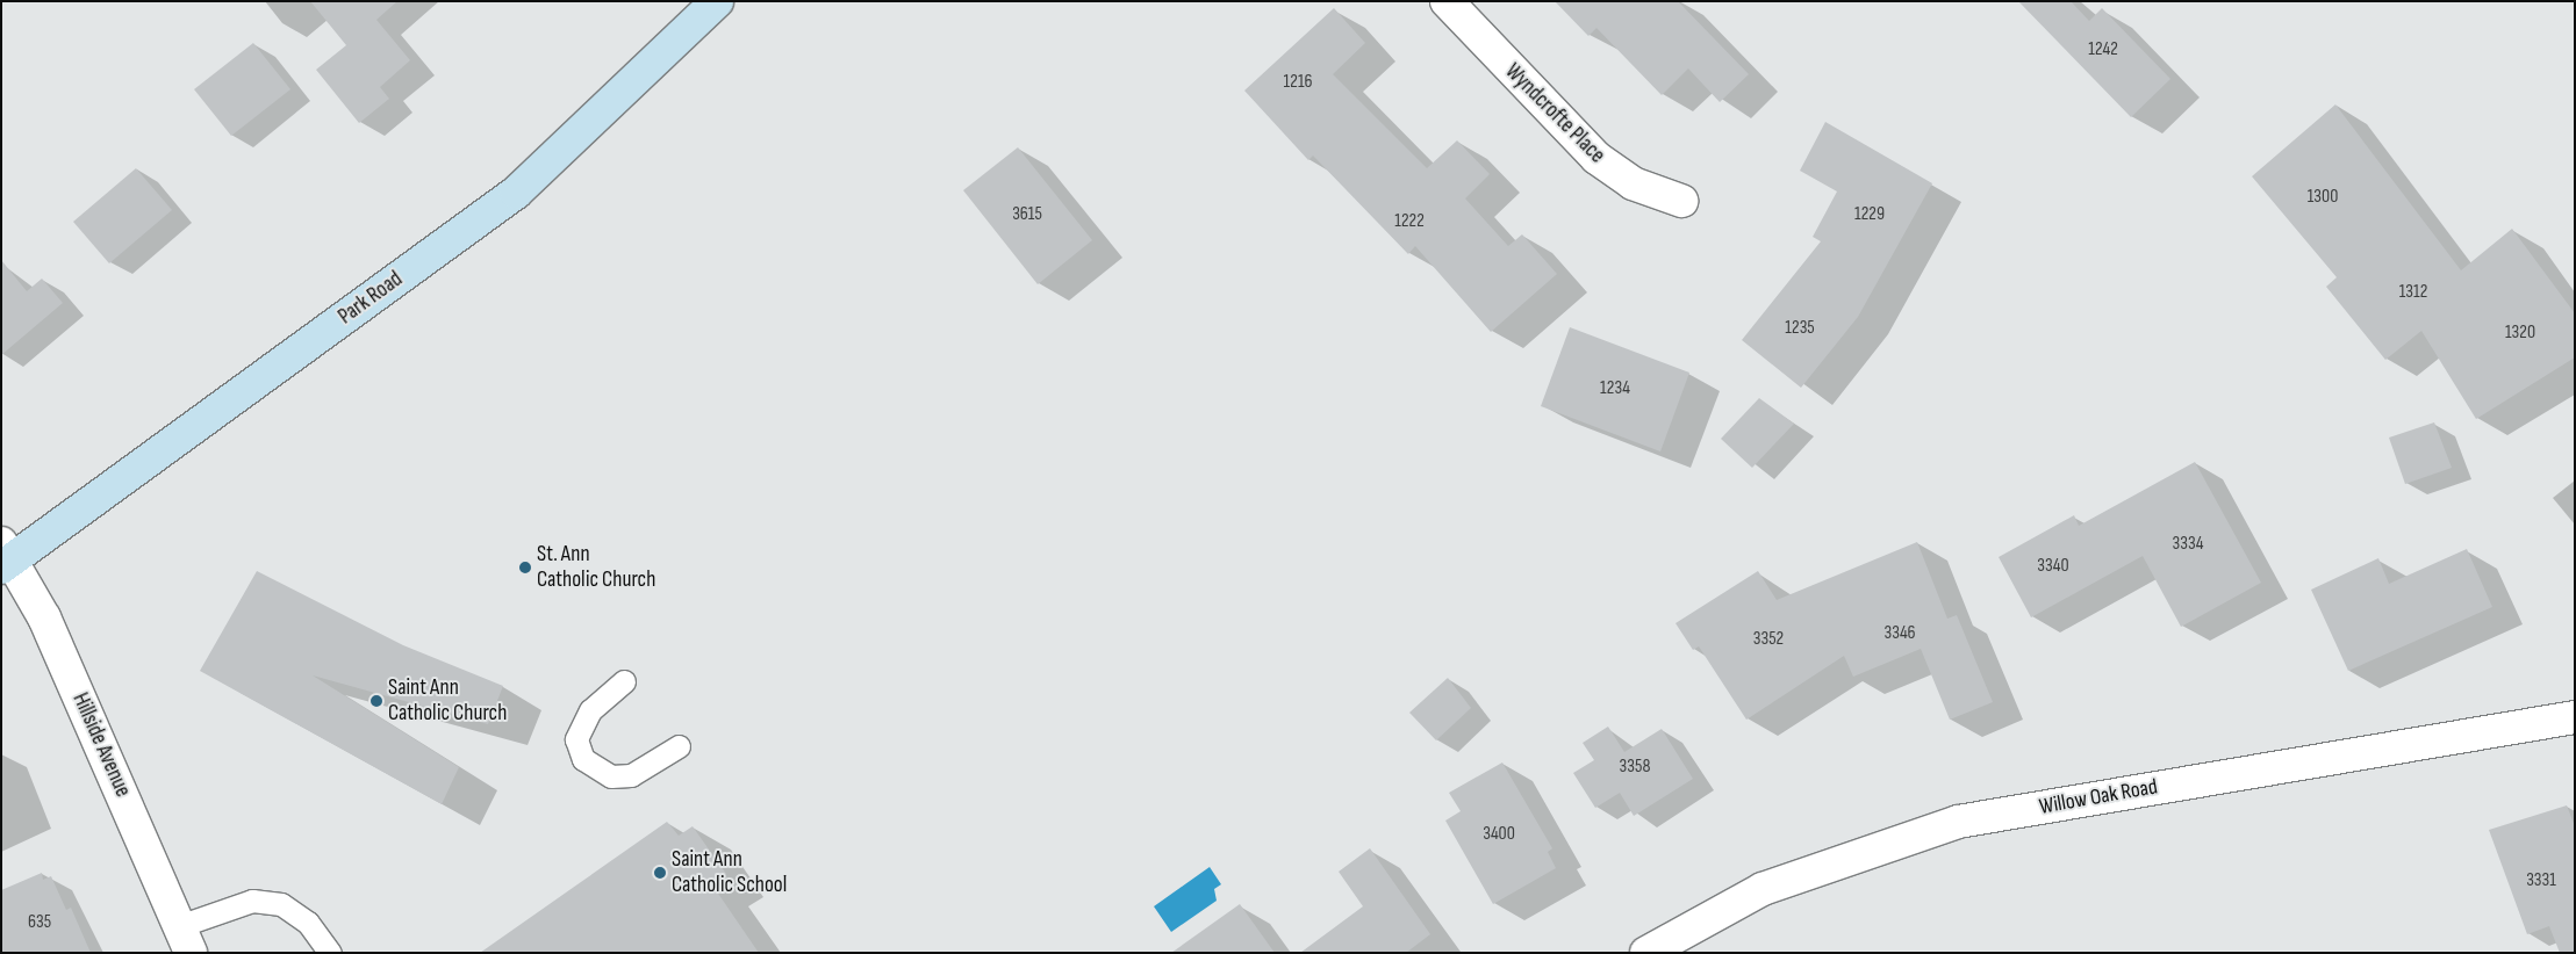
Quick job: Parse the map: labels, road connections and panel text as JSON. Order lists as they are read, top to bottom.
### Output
{
  "streets": {
    "main road": ["Park Road"],
    "street": ["Wyndcrofte Place", "Hillside Avenue", "Willow Oak Road"]
  },
  "crossings": [
    ["Park Road", "Hillside Avenue"]
  ],
  "places": ["St. Ann Catholic Church", "Saint Ann Catholic Church", "Saint Ann Catholic School"],
  "house_numbers": [
    "1242",
    "1216",
    "1300",
    "3615",
    "1229",
    "1222",
    "1312",
    "1235",
    "1320",
    "1234",
    "3334",
    "3340",
    "3346",
    "3352",
    "3358",
    "3400",
    "3331",
    "635"
  ]
}
